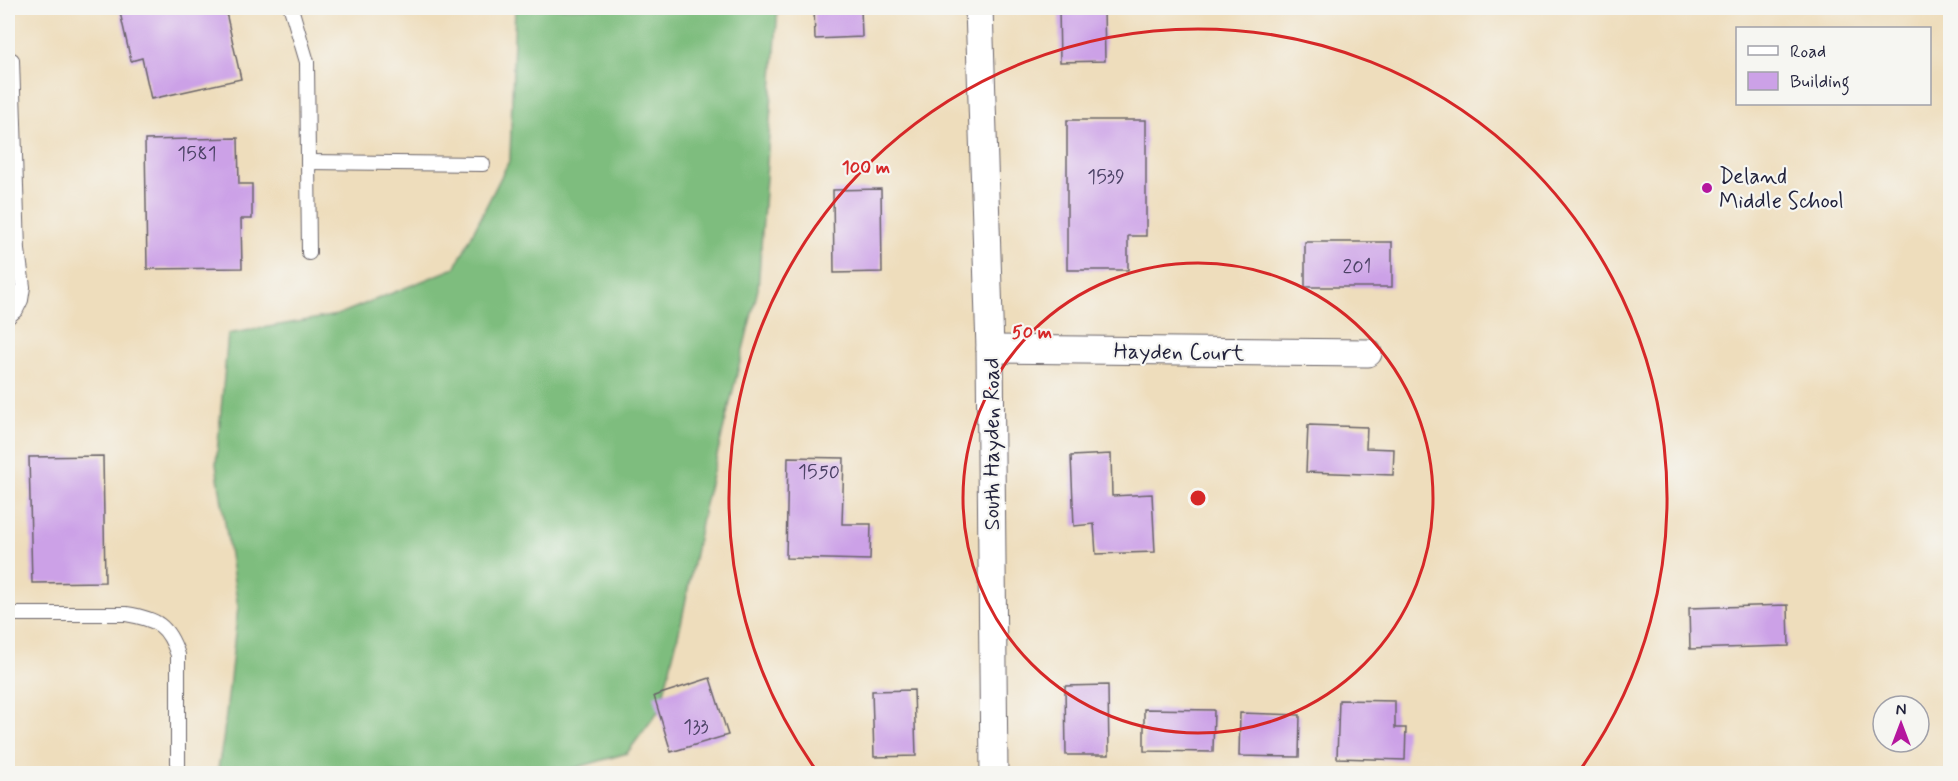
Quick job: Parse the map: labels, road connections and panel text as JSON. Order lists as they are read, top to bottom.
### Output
{
  "streets": {
    "street": ["Hayden Court", "South Hayden Road"]
  },
  "crossings": [
    ["Hayden Court", "South Hayden Road"]
  ],
  "places": ["Deland Middle School"],
  "house_numbers": [
    "1581",
    "1539",
    "201",
    "1550",
    "133"
  ],
  "legend": ["Road", "Building"],
  "north": "top",
  "rings": ["100 m", "50 m"]
}
